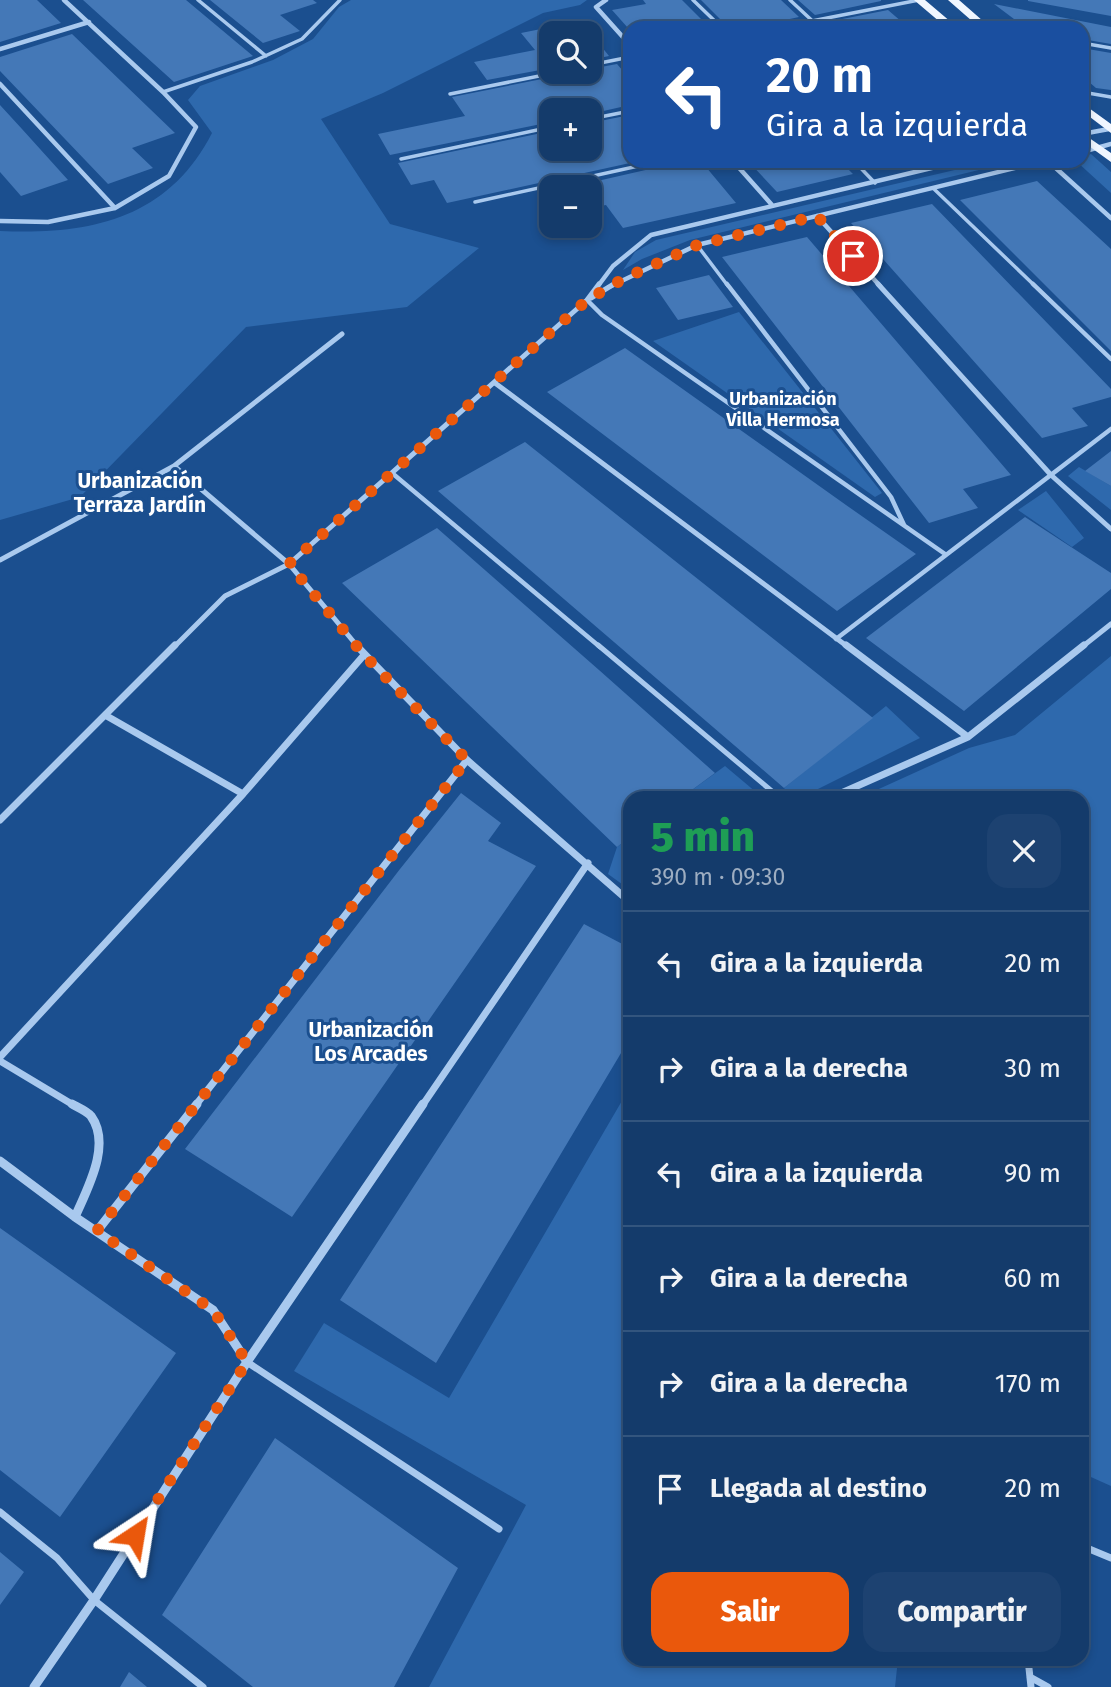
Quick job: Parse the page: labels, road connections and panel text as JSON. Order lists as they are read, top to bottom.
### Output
{
  "districts": ["Urbanización Villa Hermosa", "Urbanización Terraza Jardín", "Urbanización Los Arcades"],
  "page": {
    "map_buttons": ["+", "−"],
    "turn": ["20 m", "Gira a la izquierda"],
    "heading": ["5 min", "390 m · 09:30"],
    "list": [
      {
        "name": "Gira a la izquierda",
        "value": "20 m"
      },
      {
        "name": "Gira a la derecha",
        "value": "30 m"
      },
      {
        "name": "Gira a la izquierda",
        "value": "90 m"
      },
      {
        "name": "Gira a la derecha",
        "value": "60 m"
      },
      {
        "name": "Gira a la derecha",
        "value": "170 m"
      },
      {
        "name": "Llegada al destino",
        "value": "20 m"
      }
    ],
    "buttons": ["Salir", "Compartir"]
  }
}
